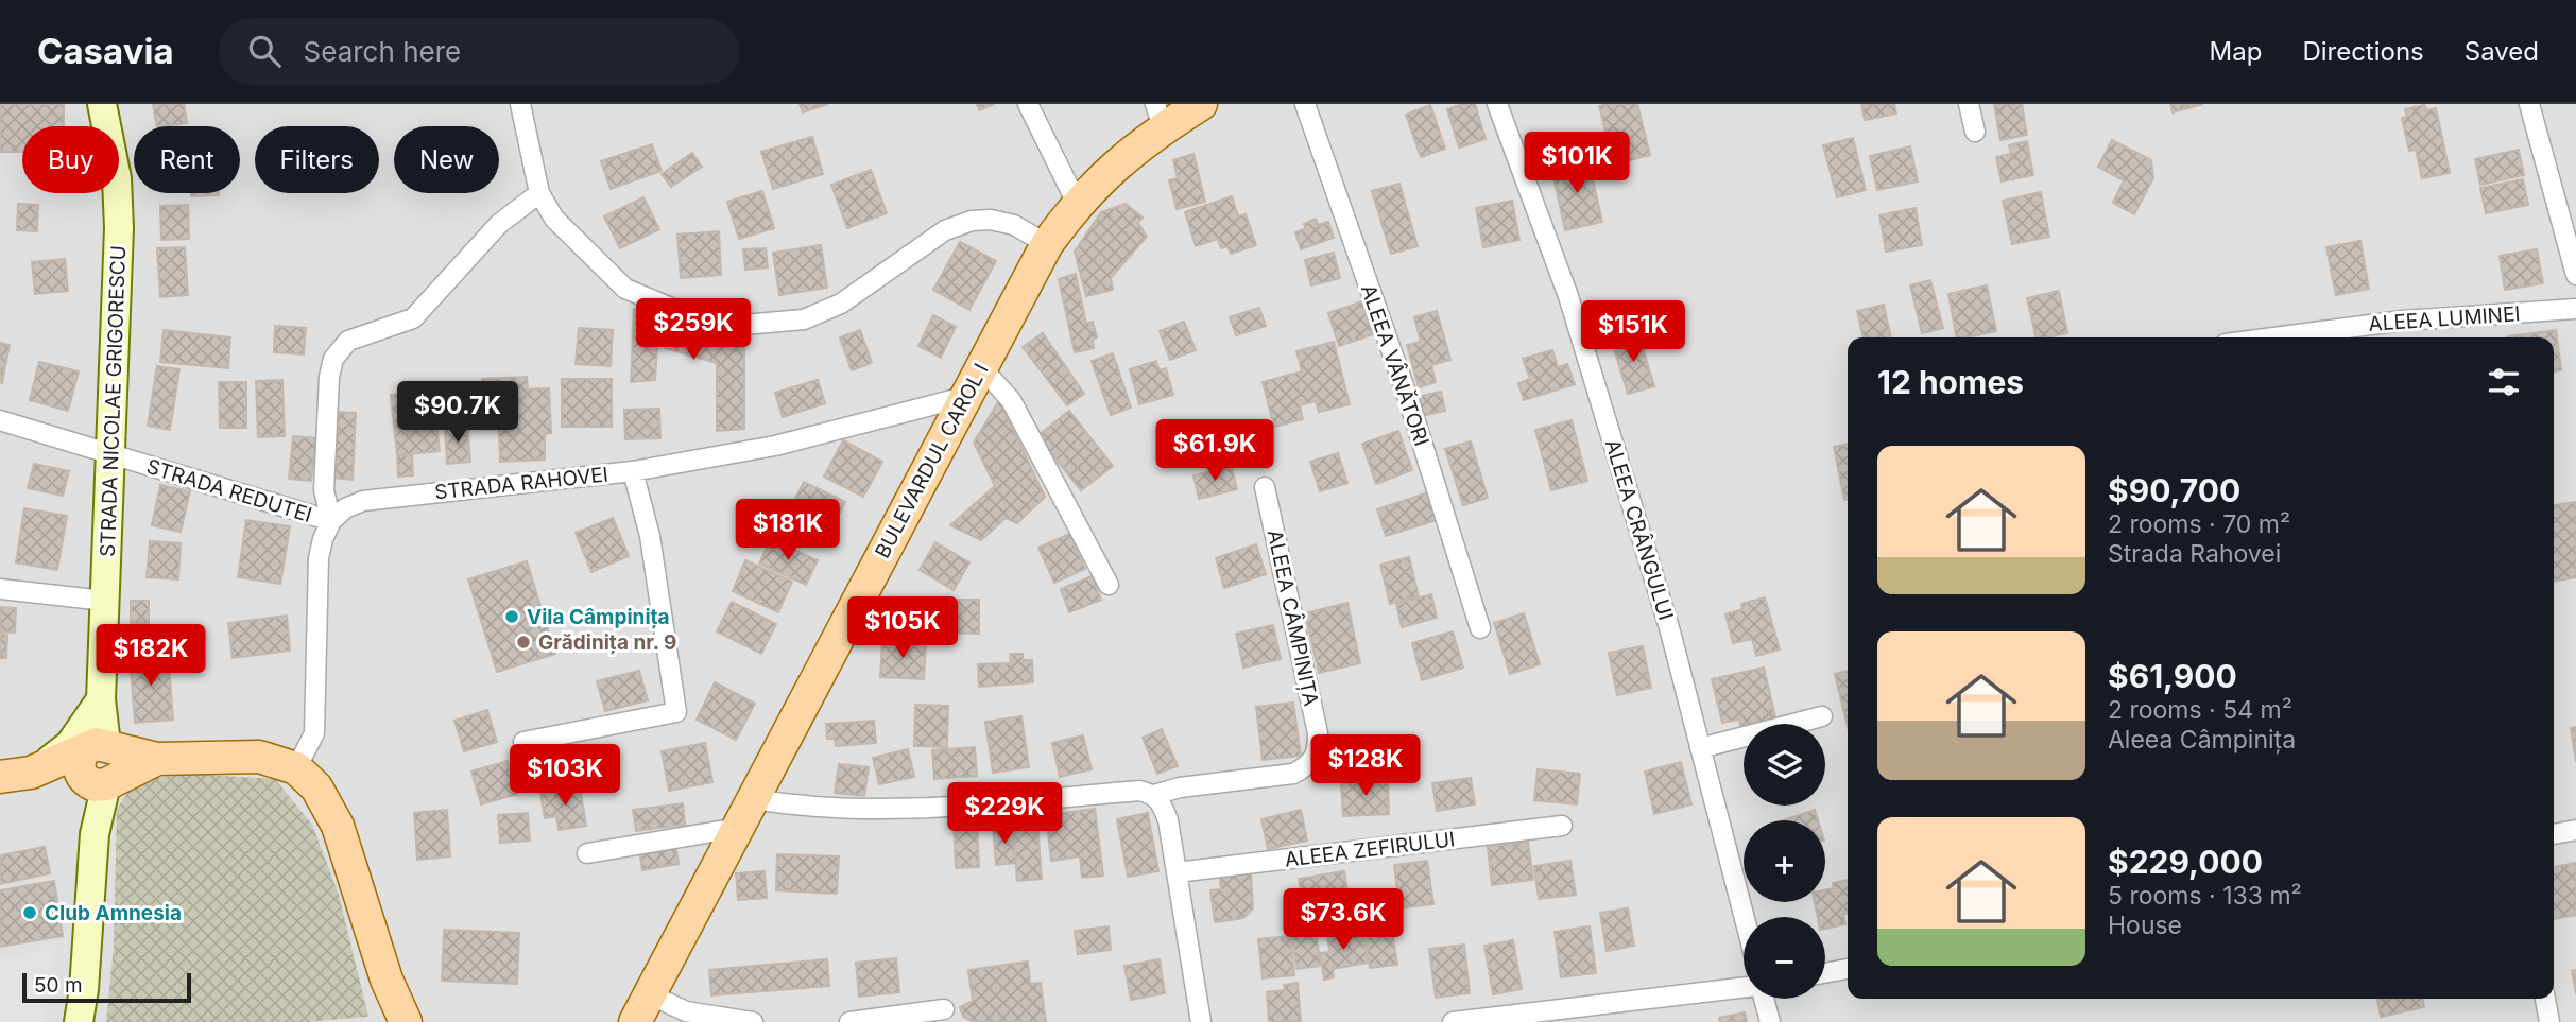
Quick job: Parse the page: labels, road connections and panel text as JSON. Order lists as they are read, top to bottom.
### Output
{
  "streets": {
    "main road": ["STRADA NICOLAE GRIGORESCU", "BULEVARDUL CAROL I"],
    "street": [
      "ALEEA LUMINEI",
      "ALEEA VÂNĂTORI",
      "STRADA RAHOVEI",
      "STRADA REDUTEI",
      "ALEEA CRÂNGULUI",
      "ALEEA CÂMPINIȚA",
      "ALEEA ZEFIRULUI"
    ]
  },
  "crossings": [
    ["STRADA NICOLAE GRIGORESCU", "STRADA REDUTEI"],
    ["BULEVARDUL CAROL I", "STRADA RAHOVEI"],
    ["STRADA RAHOVEI", "STRADA REDUTEI"]
  ],
  "places": ["Vila Câmpinița", "Grădinița nr. 9", "Club Amnesia"],
  "scale_bar": "50 m",
  "page": {
    "header": "Casavia",
    "search": "Search here",
    "nav": ["Map", "Directions", "Saved"],
    "chip": [
      "Buy",
      "Rent",
      "Filters",
      "New"
    ],
    "price": [
      "$101K",
      "$259K",
      "$151K",
      "$90.7K",
      "$61.9K",
      "$181K",
      "$105K",
      "$182K",
      "$128K",
      "$103K",
      "$229K",
      "$73.6K"
    ],
    "heading": "12 homes",
    "list": [
      {
        "name": "$90,700",
        "note": "2 rooms · 70 m² · Strada Rahovei"
      },
      {
        "name": "$61,900",
        "note": "2 rooms · 54 m² · Aleea Câmpinița"
      },
      {
        "name": "$229,000",
        "note": "5 rooms · 133 m² · House"
      }
    ],
    "map_buttons": ["+", "−"],
    "scale": "50 m"
  }
}
